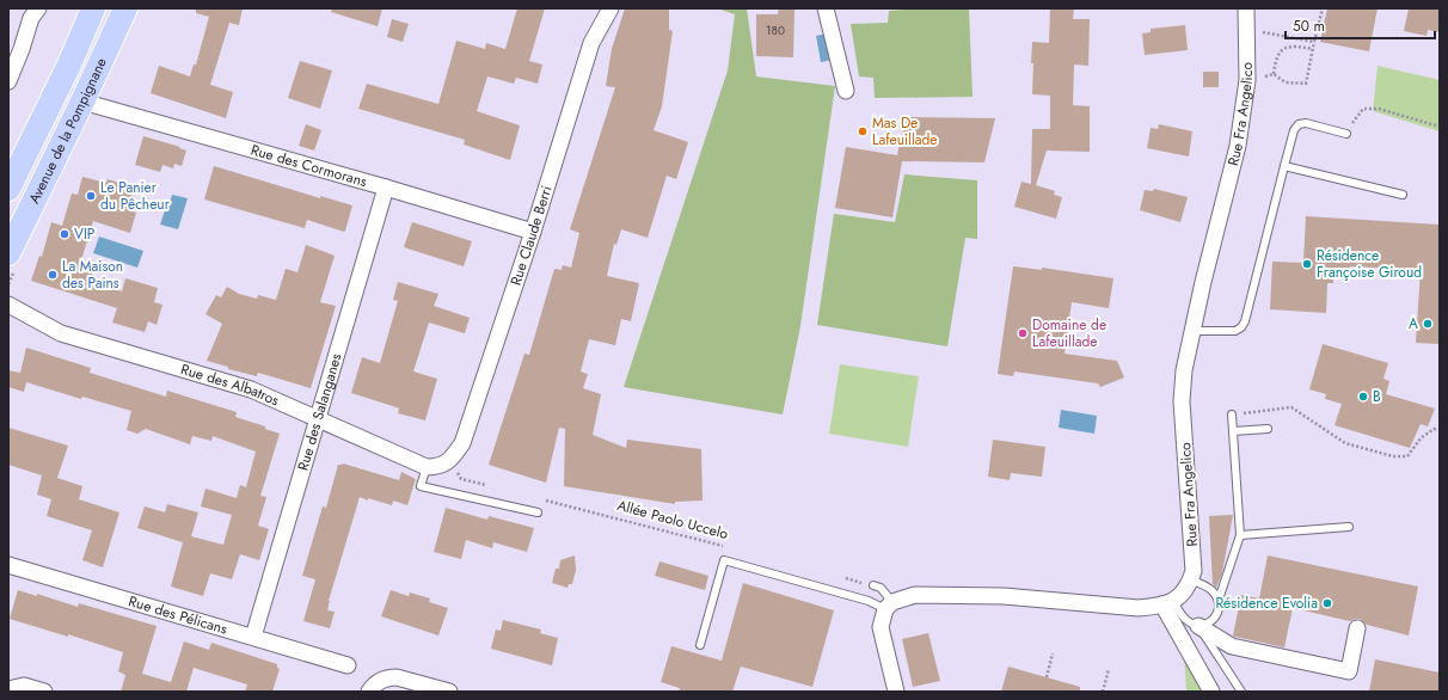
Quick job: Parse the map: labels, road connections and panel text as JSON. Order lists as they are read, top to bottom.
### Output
{
  "streets": {
    "main road": ["Avenue de la Pompignane"],
    "street": [
      "Rue Fra Angelico",
      "Rue des Cormorans",
      "Rue Claude Berri",
      "Rue des Albatros",
      "Rue des Salanganes",
      "Rue des Pélicans"
    ],
    "path": ["Allée Paolo Uccelo"]
  },
  "crossings": [
    ["Avenue de la Pompignane", "Rue des Cormorans"],
    ["Rue des Cormorans", "Rue Claude Berri"],
    ["Rue des Cormorans", "Rue des Salanganes"],
    ["Rue des Albatros", "Rue des Salanganes"],
    ["Rue des Salanganes", "Rue des Pélicans"]
  ],
  "places": [
    "Mas De Lafeuillade",
    "Le Panier du Pêcheur",
    "VIP",
    "Résidence Françoise Giroud",
    "La Maison des Pains",
    "A",
    "Domaine de Lafeuillade",
    "B",
    "Résidence Evolia"
  ],
  "house_numbers": ["180"],
  "scale_bar": "50 m"
}
